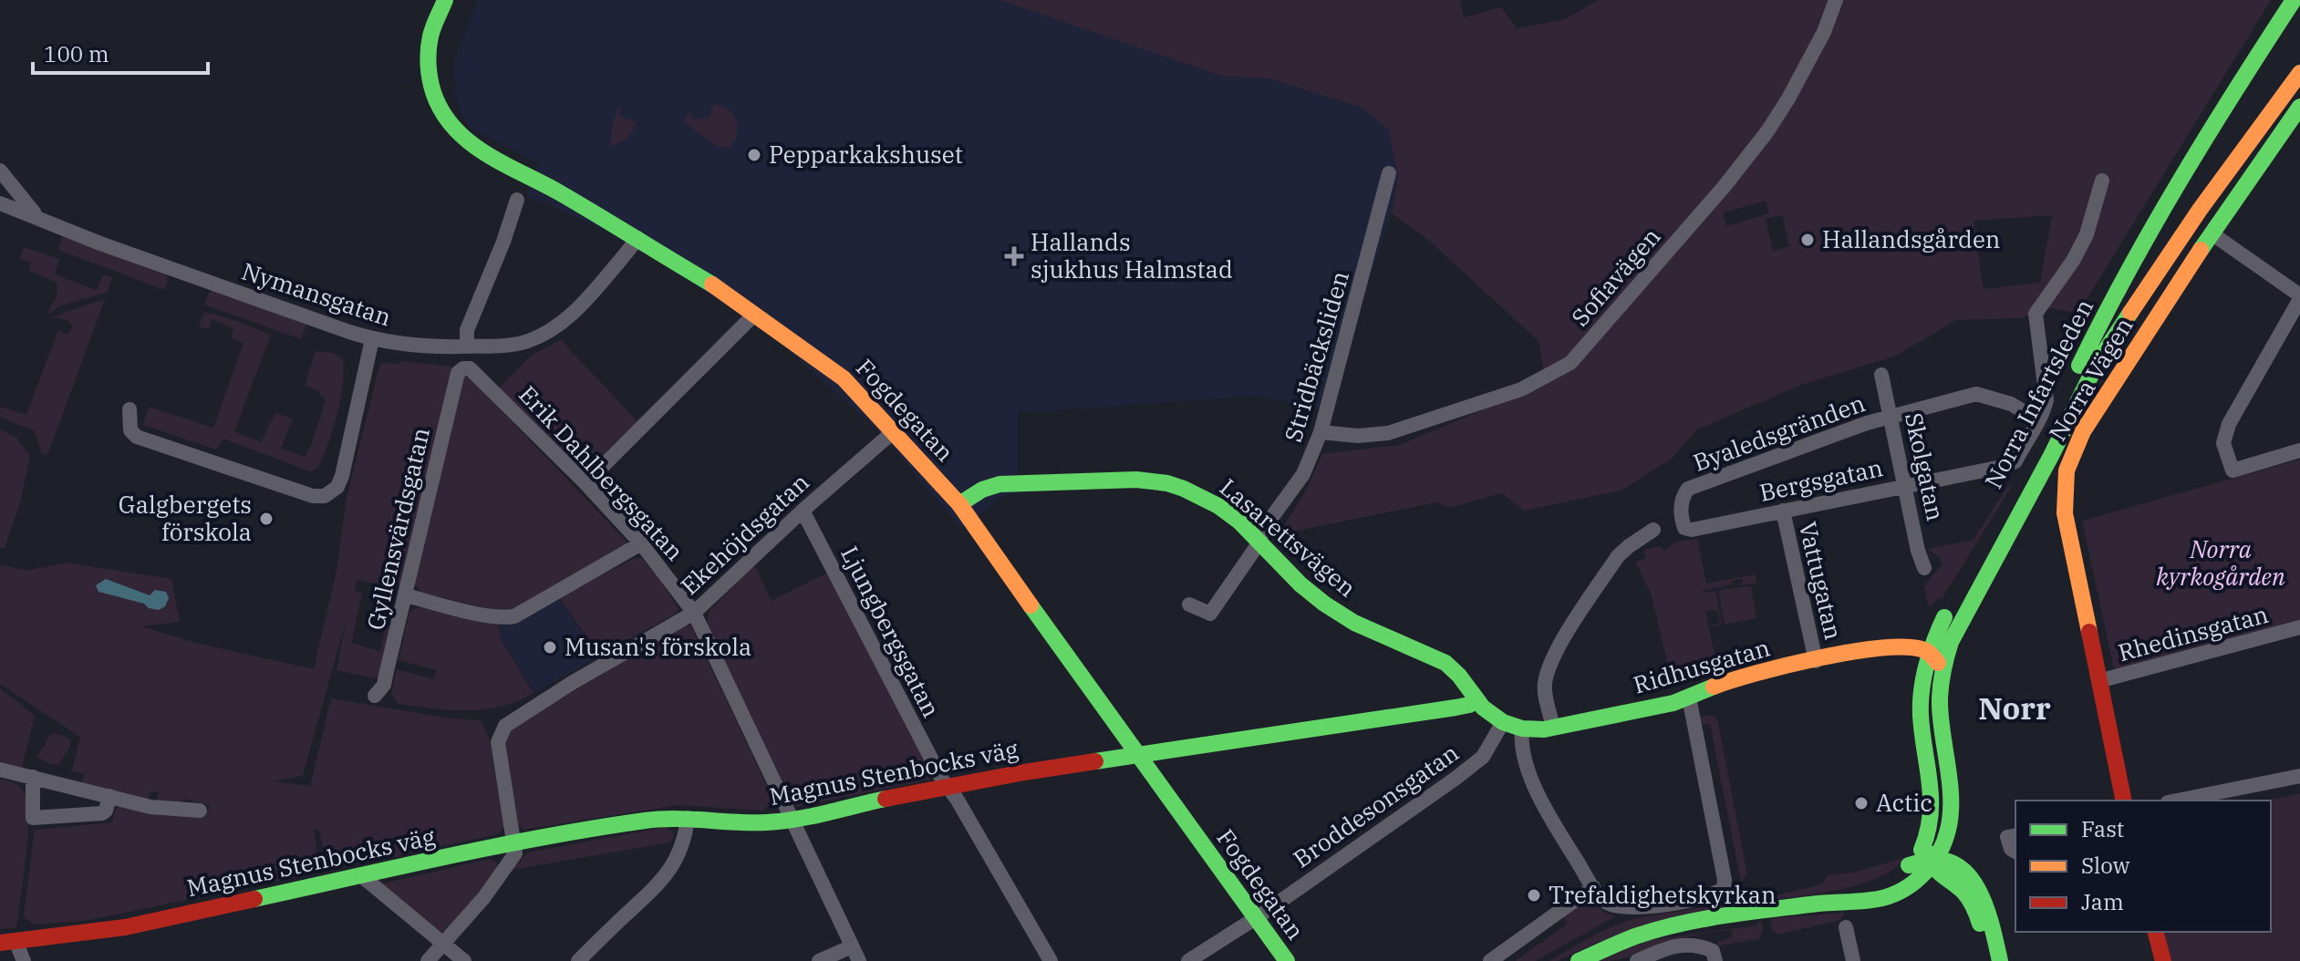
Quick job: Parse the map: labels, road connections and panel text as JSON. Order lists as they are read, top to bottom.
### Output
{
  "streets": {
    "main road": [
      "Norra Vägen",
      "Norra Infartsleden",
      "Fogdegatan",
      "Lasarettsvägen",
      "Ridhusgatan",
      "Magnus Stenbocks väg"
    ],
    "street": [
      "Sofiavägen",
      "Nymansgatan",
      "Stridbäcksliden",
      "Byaledsgränden",
      "Skolgatan",
      "Erik Dahlbergsgatan",
      "Bergsgatan",
      "Gyllensvärdsgatan",
      "Ekehöjdsgatan",
      "Vattugatan",
      "Ljungbergsgatan",
      "Rhedinsgatan",
      "Broddesonsgatan"
    ]
  },
  "crossings": [
    ["Sofiavägen", "Stridbäcksliden"],
    ["Nymansgatan", "Fogdegatan"],
    ["Stridbäcksliden", "Lasarettsvägen"],
    ["Norra Vägen", "Rhedinsgatan"],
    ["Norra Infartsleden", "Ridhusgatan"],
    ["Fogdegatan", "Ekehöjdsgatan"],
    ["Fogdegatan", "Lasarettsvägen"],
    ["Fogdegatan", "Magnus Stenbocks väg"],
    ["Fogdegatan", "Broddesonsgatan"],
    ["Byaledsgränden", "Skolgatan"],
    ["Byaledsgränden", "Bergsgatan"],
    ["Skolgatan", "Bergsgatan"],
    ["Erik Dahlbergsgatan", "Gyllensvärdsgatan"],
    ["Erik Dahlbergsgatan", "Ekehöjdsgatan"],
    ["Erik Dahlbergsgatan", "Magnus Stenbocks väg"],
    ["Bergsgatan", "Vattugatan"],
    ["Ekehöjdsgatan", "Ljungbergsgatan"],
    ["Ekehöjdsgatan", "Magnus Stenbocks väg"],
    ["Lasarettsvägen", "Magnus Stenbocks väg"],
    ["Vattugatan", "Ridhusgatan"],
    ["Ljungbergsgatan", "Magnus Stenbocks väg"],
    ["Ridhusgatan", "Broddesonsgatan"]
  ],
  "districts": ["Norr"],
  "parks": ["Norra kyrkogården"],
  "places": {
    "other": [
      "Pepparkakshuset",
      "Hallandsgården",
      "Galgbergets förskola",
      "Musan's förskola",
      "Actic",
      "Trefaldighetskyrkan"
    ],
    "health": ["Hallands sjukhus Halmstad"]
  },
  "legend": ["Fast", "Slow", "Jam"],
  "scale_bar": "100 m"
}
